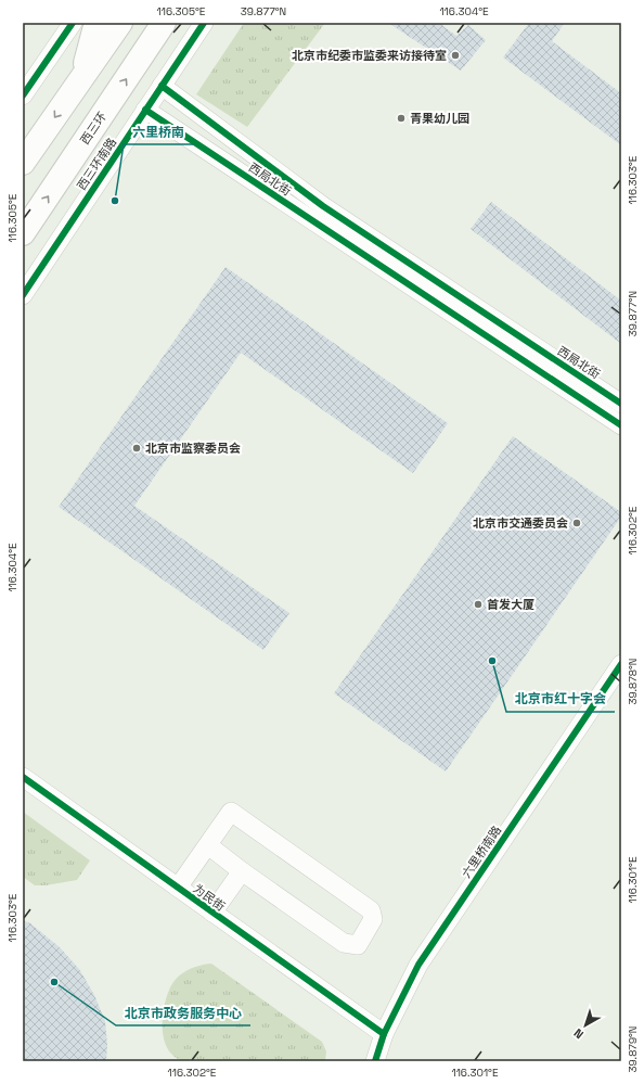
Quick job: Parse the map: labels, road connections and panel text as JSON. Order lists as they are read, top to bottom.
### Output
{
  "streets": {
    "highway": ["西三环"],
    "street": [
      "西三环南路",
      "西局北街",
      "六里桥南路",
      "为民街"
    ]
  },
  "crossings": [
    ["西三环南路", "西局北街"],
    ["六里桥南路", "为民街"]
  ],
  "places": [
    "北京市纪委市监委来访接待室",
    "青果幼儿园",
    "六里桥南",
    "北京市监察委员会",
    "北京市交通委员会",
    "首发大厦",
    "北京市红十字会",
    "北京市政务服务中心"
  ],
  "north": "bottom left",
  "coordinates": [
    "116.305°E",
    "39.877°N",
    "116.304°E",
    "116.303°E",
    "116.302°E",
    "39.878°N",
    "116.301°E",
    "39.879°N"
  ]
}
